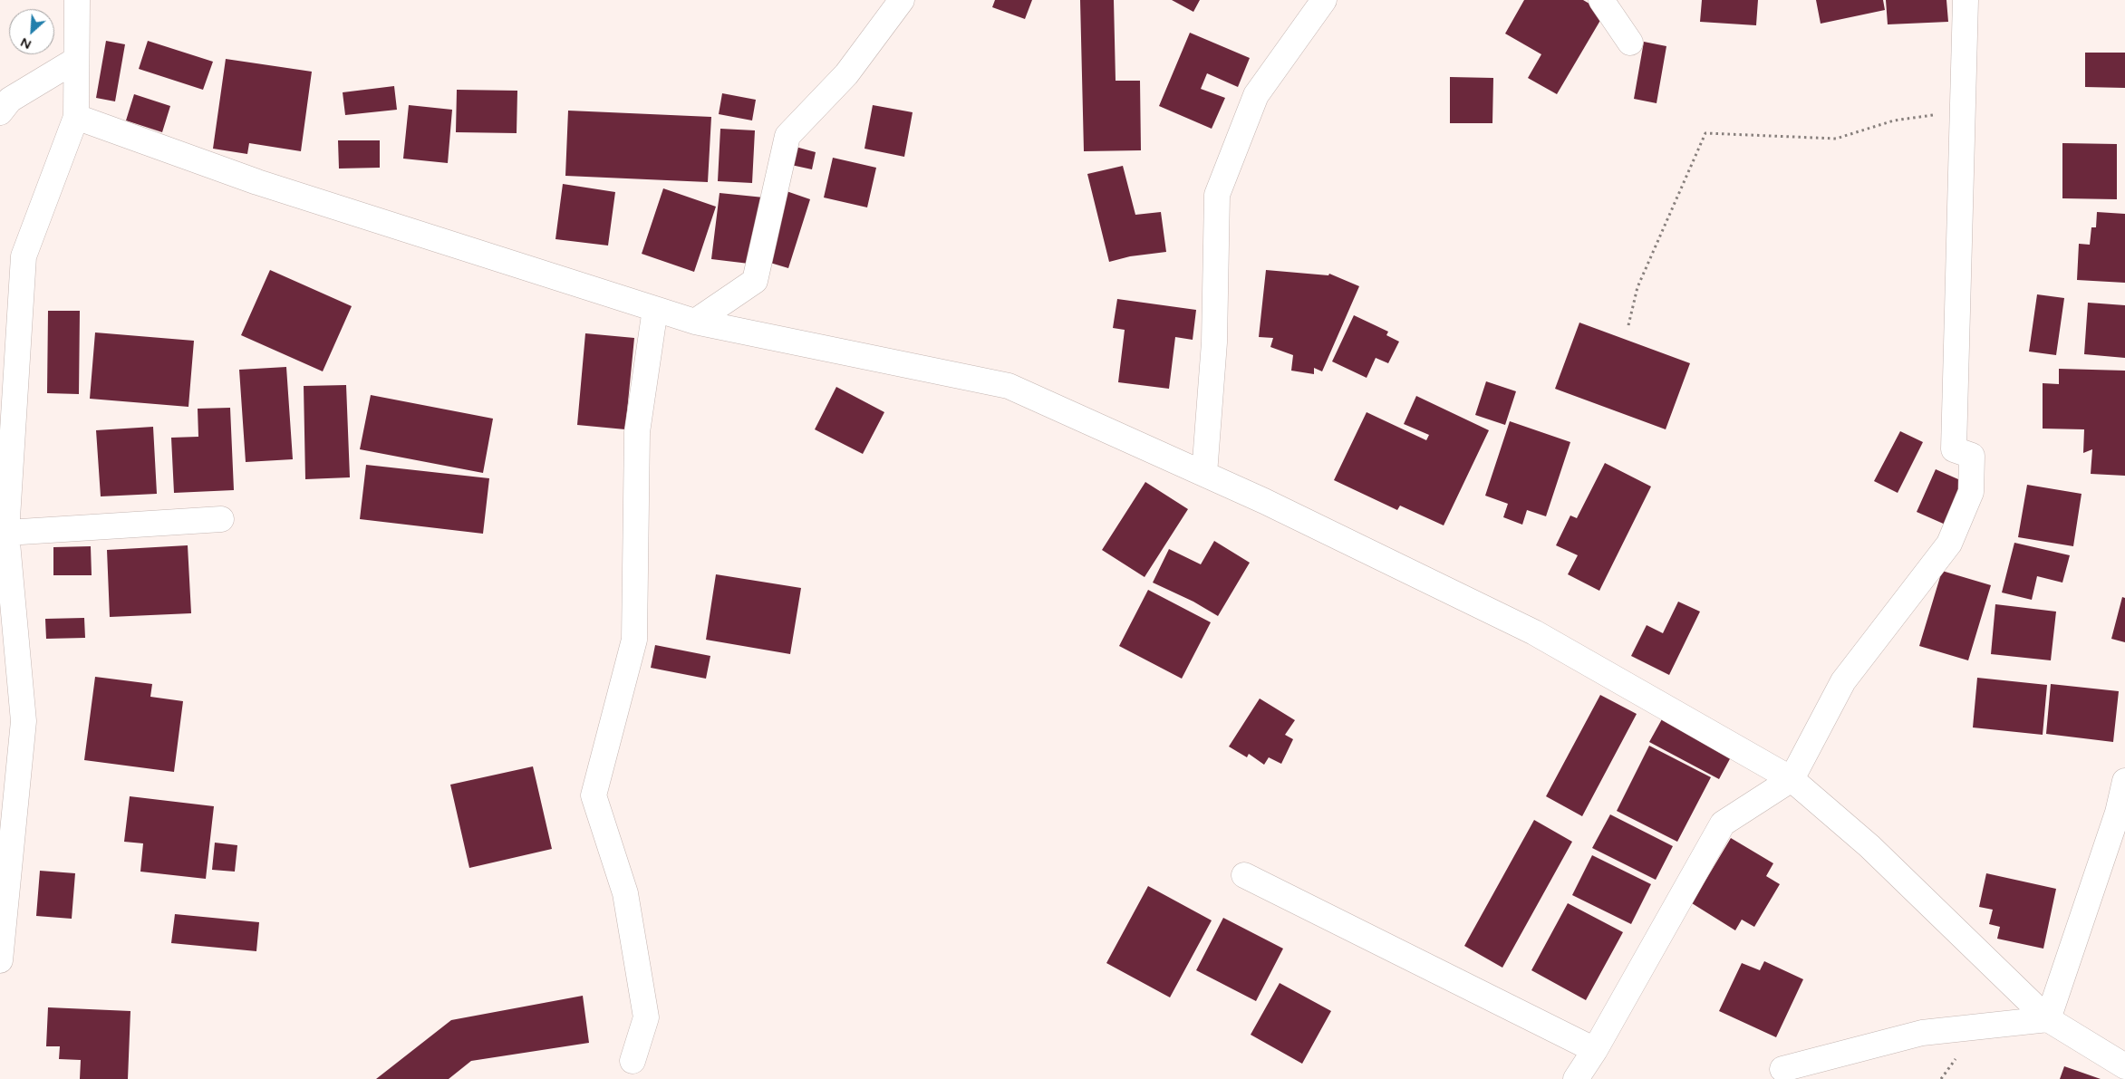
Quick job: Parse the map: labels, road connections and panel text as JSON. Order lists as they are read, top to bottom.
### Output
{
  "north": "bottom left"
}
